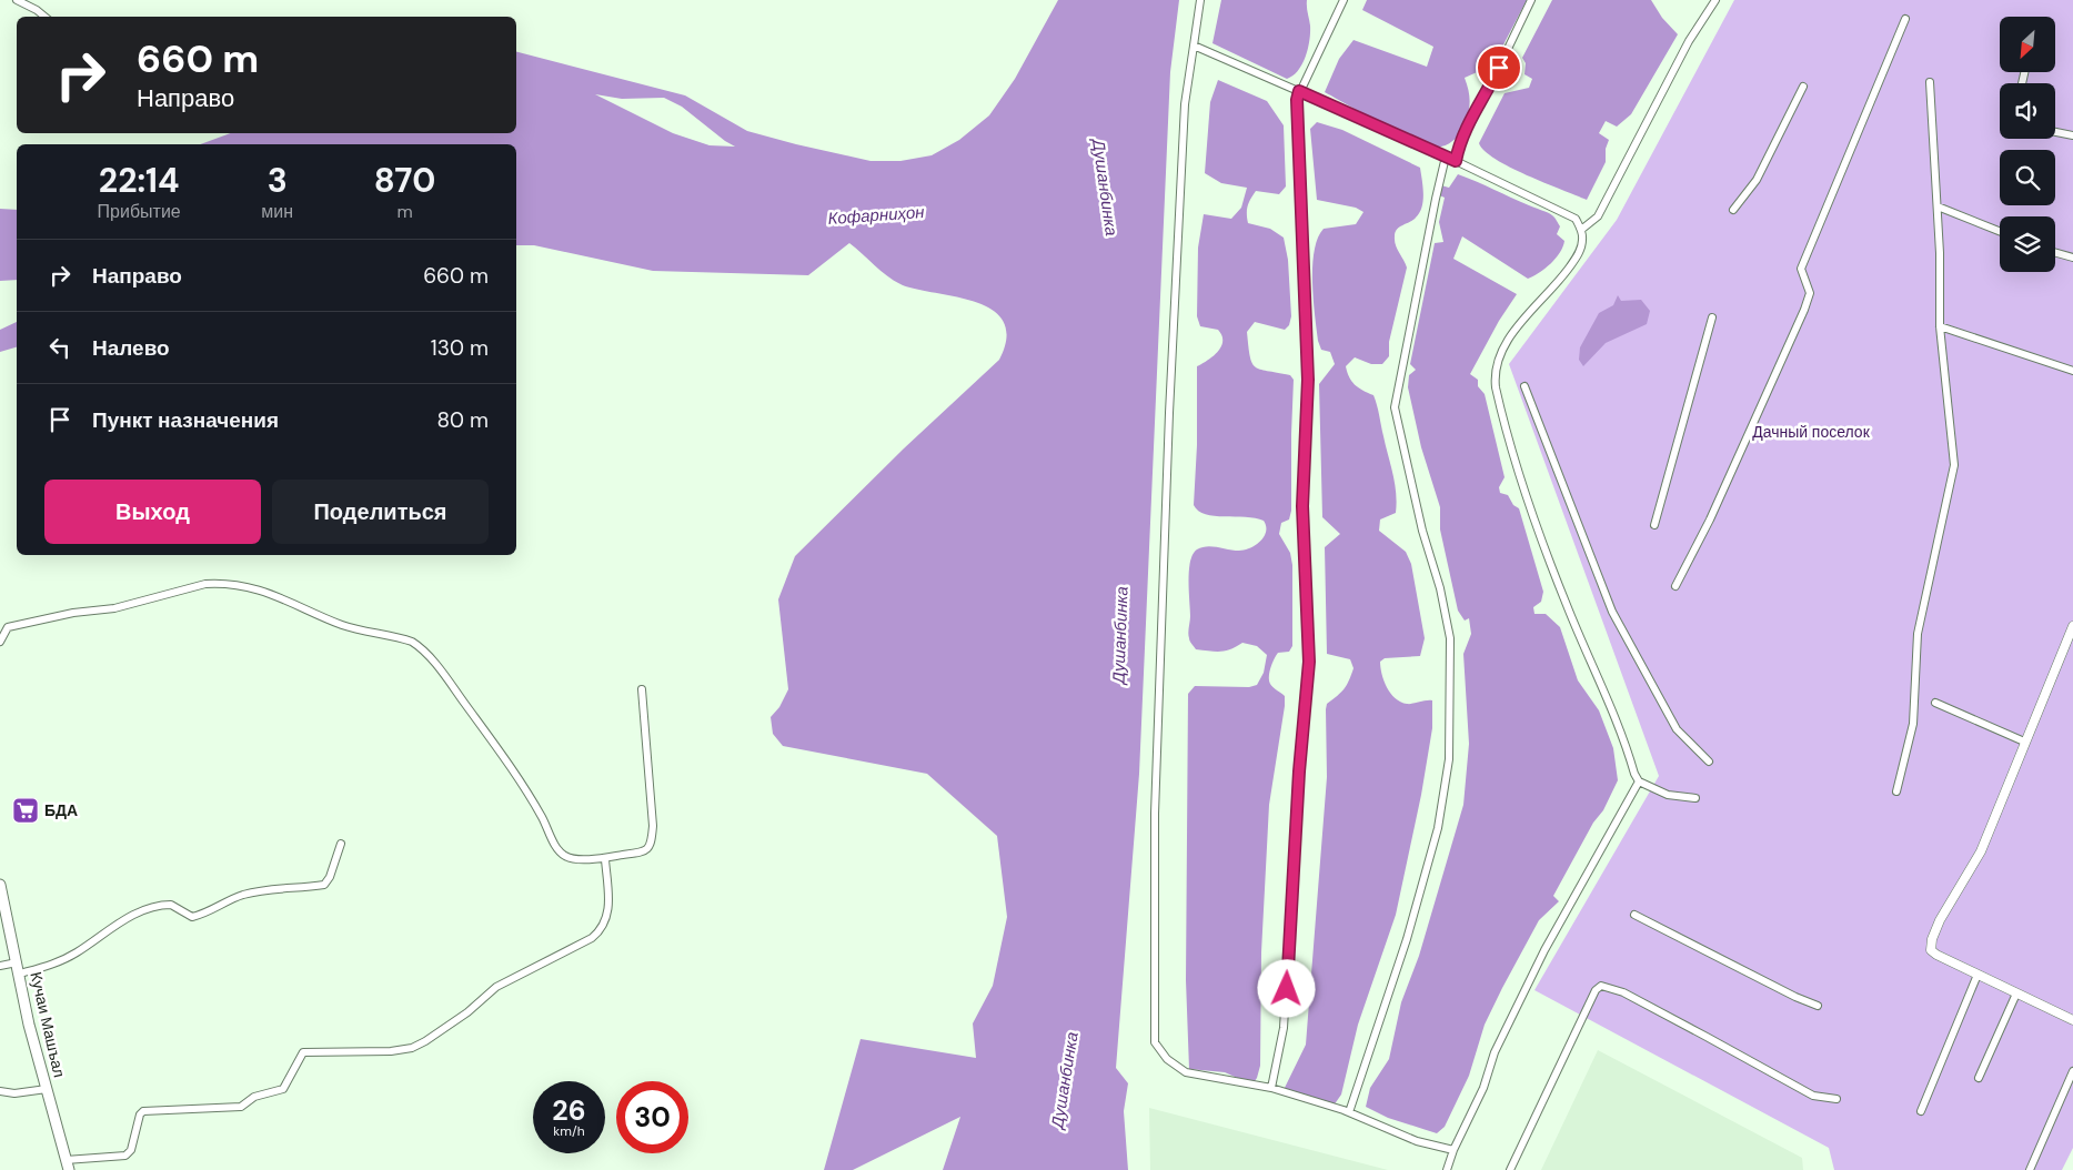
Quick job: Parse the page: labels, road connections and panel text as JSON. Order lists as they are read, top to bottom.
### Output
{
  "streets": {
    "main road": ["Кучаи Машъал"]
  },
  "water": ["Душанбинка", "Кофарниҳон"],
  "parks": ["Дачный поселок"],
  "places": {
    "supermarket": ["БДА"]
  },
  "north": "bottom left",
  "page": {
    "turn": ["660 m", "Направо"],
    "eta": [
      "22:14",
      "Прибытие",
      "3",
      "мин",
      "870",
      "m"
    ],
    "list": [
      {
        "name": "Направо",
        "value": "660 m"
      },
      {
        "name": "Налево",
        "value": "130 m"
      },
      {
        "name": "Пункт назначения",
        "value": "80 m"
      }
    ],
    "buttons": ["Выход", "Поделиться"],
    "speed": "26 km/h",
    "limit": "30"
  }
}
